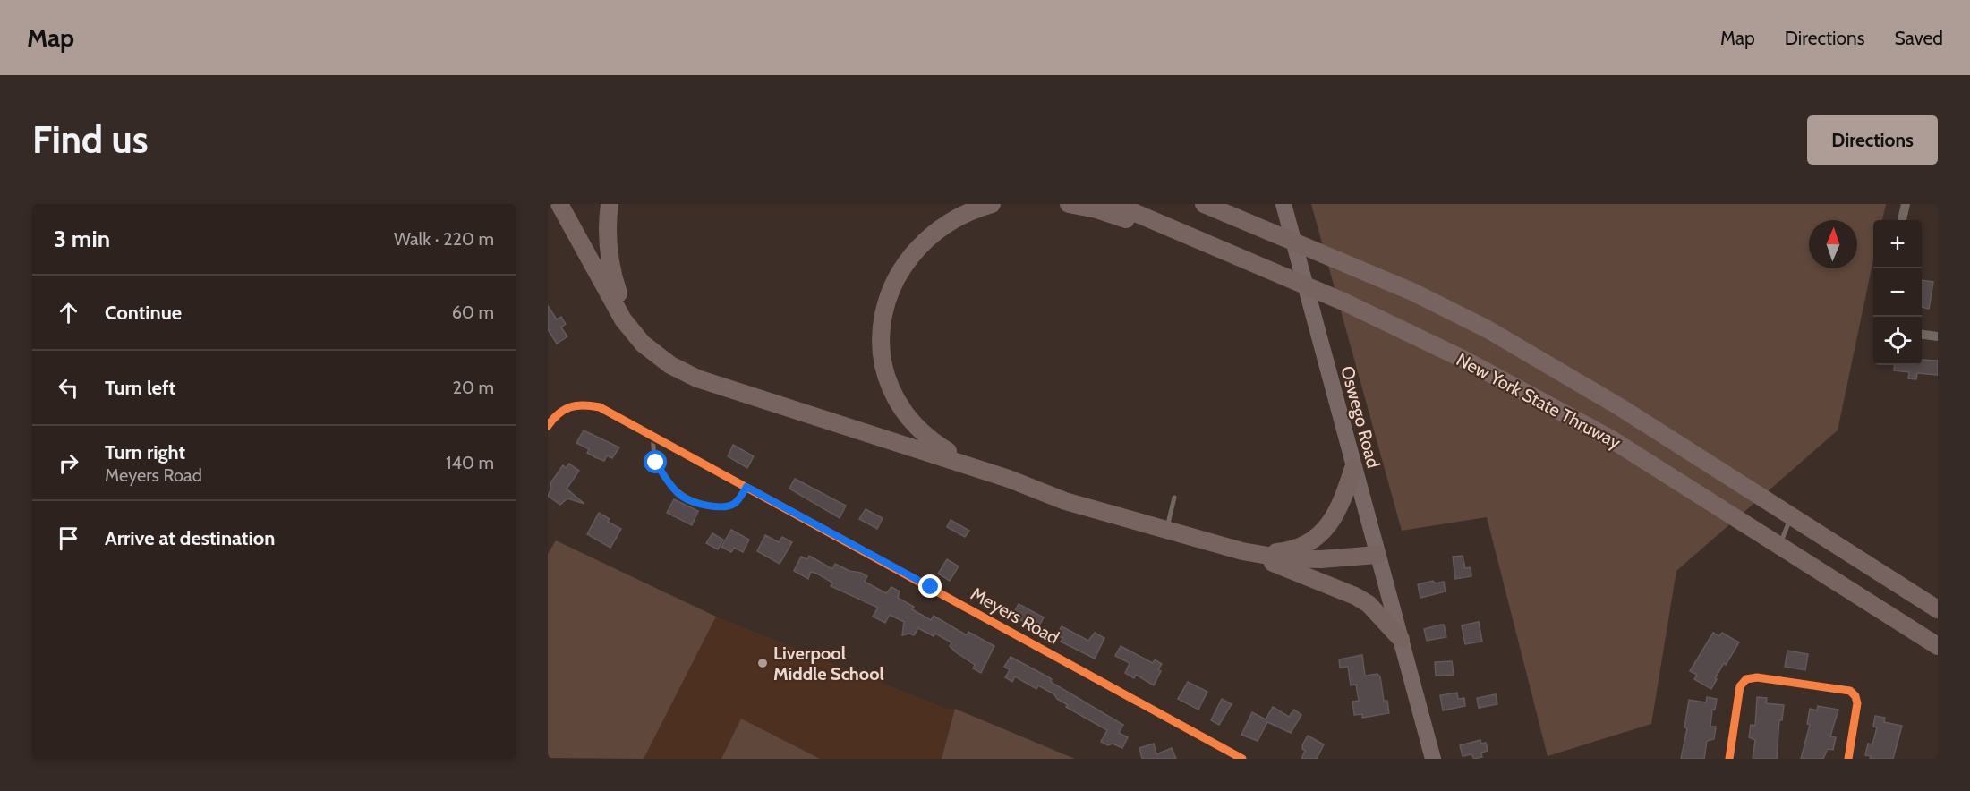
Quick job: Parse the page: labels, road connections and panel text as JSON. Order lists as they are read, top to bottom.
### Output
{
  "streets": {
    "highway": ["New York State Thruway"],
    "main road": ["Oswego Road"],
    "street": ["Meyers Road"]
  },
  "places": ["Liverpool Middle School"],
  "north": "top",
  "page": {
    "header": "Map",
    "nav": ["Map", "Directions", "Saved"],
    "buttons": "Directions",
    "title": "Find us",
    "heading": ["3 min", "Walk · 220 m"],
    "map_buttons": ["+", "−"],
    "list": [
      ["Continue", "60 m"],
      ["Turn left", "20 m"],
      ["Turn right", "Meyers Road", "140 m"],
      "Arrive at destination"
    ]
  }
}
